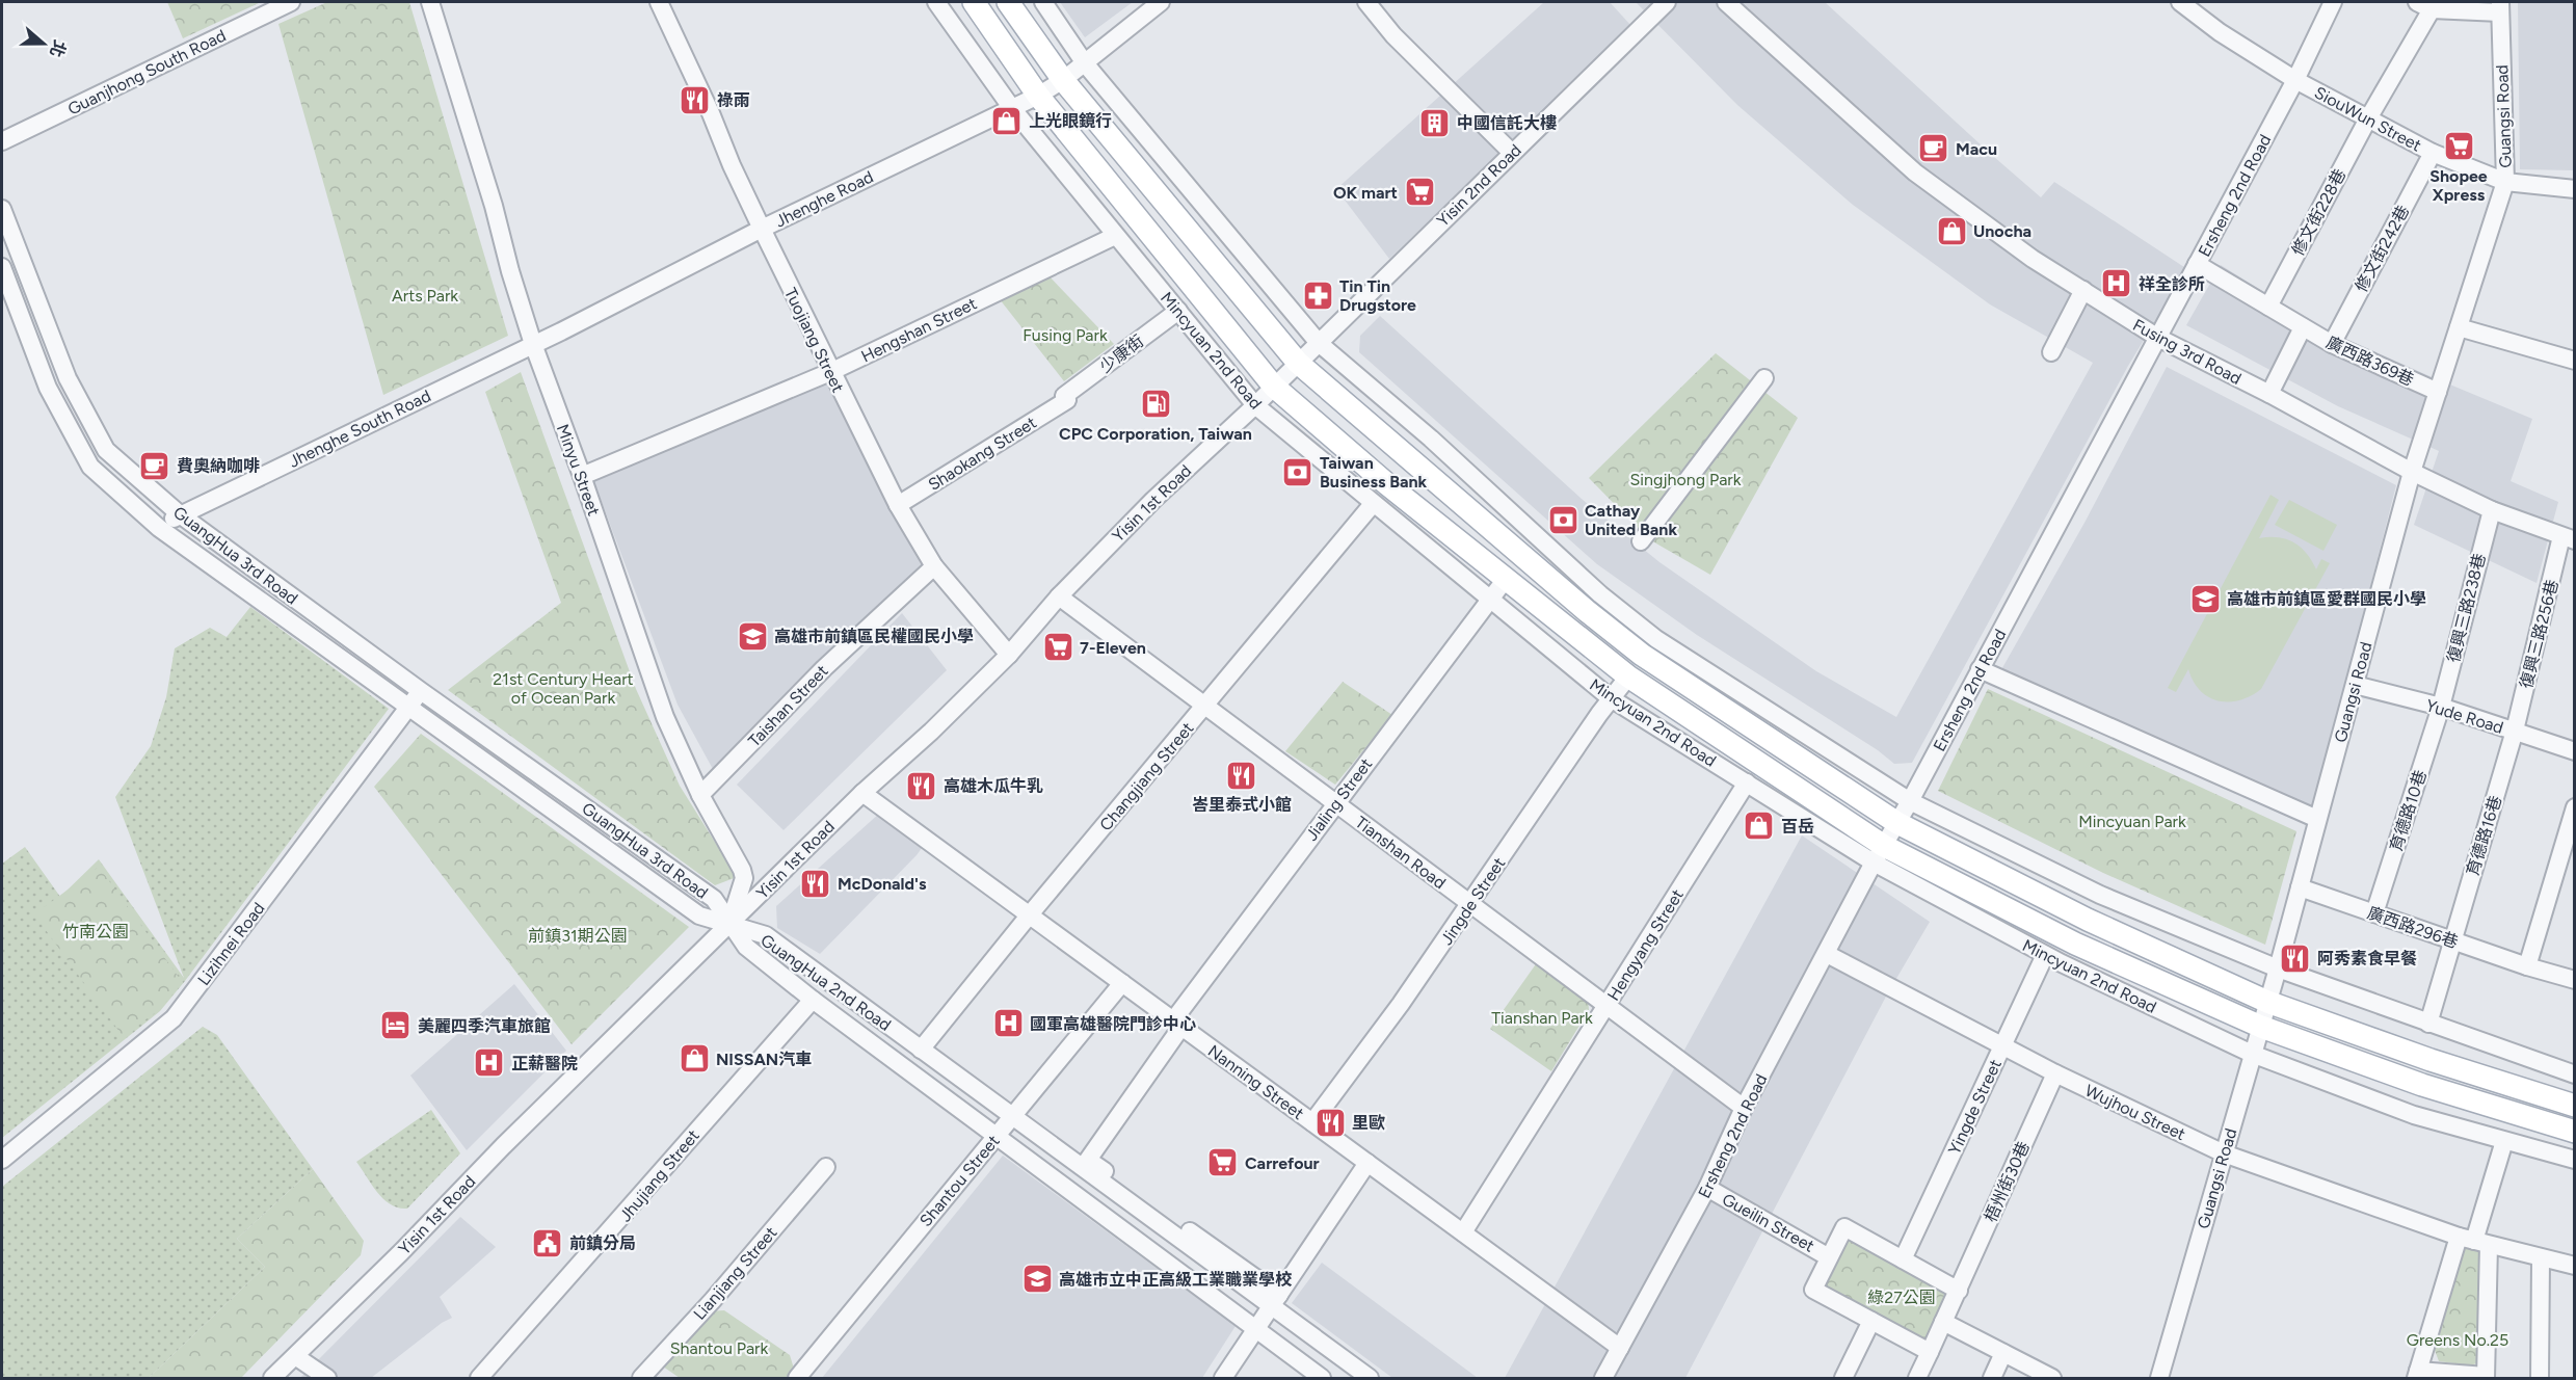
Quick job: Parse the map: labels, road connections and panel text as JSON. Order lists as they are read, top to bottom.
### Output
{
  "streets": {
    "main road": ["Mincyuan 2nd Road"],
    "street": [
      "Guanjhong South Road",
      "Guangsi Road",
      "SiouWun Street",
      "Yisin 2nd Road",
      "Ersheng 2nd Road",
      "Jhenghe Road",
      "修文街228巷",
      "修文街242巷",
      "Hengshan Street",
      "Tuojiang Street",
      "Fusing 3rd Road",
      "少康街",
      "廣西路369巷",
      "Jhenghe South Road",
      "Shaokang Street",
      "Minyu Street",
      "Yisin 1st Road",
      "GuangHua 3rd Road",
      "復興三路238巷",
      "復興三路256巷",
      "Taishan Street",
      "Yude Road",
      "Changjiang Street",
      "Jialing Street",
      "育德路10巷",
      "育德路16巷",
      "Tianshan Road",
      "Jingde Street",
      "廣西路296巷",
      "Lizihnei Road",
      "Hengyang Street",
      "GuangHua 2nd Road",
      "Nanning Street",
      "Yingde Street",
      "Wujhou Street",
      "Jhujiang Street",
      "Shantou Street",
      "梧州街30巷",
      "Gueilin Street",
      "Lianjiang Street"
    ]
  },
  "crossings": [
    ["Guangsi Road", "SiouWun Street"],
    ["Guangsi Road", "Mincyuan 2nd Road"],
    ["Guangsi Road", "Fusing 3rd Road"],
    ["Guangsi Road", "廣西路369巷"],
    ["Guangsi Road", "Yude Road"],
    ["Guangsi Road", "廣西路296巷"],
    ["Guangsi Road", "Wujhou Street"],
    ["SiouWun Street", "Ersheng 2nd Road"],
    ["SiouWun Street", "修文街228巷"],
    ["SiouWun Street", "修文街242巷"],
    ["Yisin 2nd Road", "Yisin 1st Road"],
    ["Ersheng 2nd Road", "Mincyuan 2nd Road"],
    ["Ersheng 2nd Road", "Fusing 3rd Road"],
    ["Ersheng 2nd Road", "廣西路369巷"],
    ["Ersheng 2nd Road", "Tianshan Road"],
    ["Ersheng 2nd Road", "Nanning Street"],
    ["Ersheng 2nd Road", "Wujhou Street"],
    ["Ersheng 2nd Road", "Gueilin Street"],
    ["Jhenghe Road", "Tuojiang Street"],
    ["Jhenghe Road", "Mincyuan 2nd Road"],
    ["Jhenghe Road", "Jhenghe South Road"],
    ["修文街228巷", "廣西路369巷"],
    ["修文街242巷", "廣西路369巷"],
    ["Hengshan Street", "Tuojiang Street"],
    ["Hengshan Street", "Mincyuan 2nd Road"],
    ["Hengshan Street", "Minyu Street"],
    ["Tuojiang Street", "Shaokang Street"],
    ["Tuojiang Street", "Yisin 1st Road"],
    ["Tuojiang Street", "Taishan Street"],
    ["Mincyuan 2nd Road", "少康街"],
    ["Mincyuan 2nd Road", "Yisin 1st Road"],
    ["Mincyuan 2nd Road", "Changjiang Street"],
    ["Mincyuan 2nd Road", "Jialing Street"],
    ["Mincyuan 2nd Road", "Jingde Street"],
    ["Mincyuan 2nd Road", "Hengyang Street"],
    ["Mincyuan 2nd Road", "Yingde Street"],
    ["Fusing 3rd Road", "復興三路238巷"],
    ["Fusing 3rd Road", "復興三路256巷"],
    ["少康街", "Shaokang Street"],
    ["Jhenghe South Road", "Minyu Street"],
    ["Jhenghe South Road", "GuangHua 3rd Road"],
    ["Minyu Street", "Yisin 1st Road"],
    ["Minyu Street", "GuangHua 3rd Road"],
    ["Minyu Street", "Taishan Street"],
    ["Minyu Street", "GuangHua 2nd Road"],
    ["Yisin 1st Road", "GuangHua 3rd Road"],
    ["Yisin 1st Road", "Tianshan Road"],
    ["Yisin 1st Road", "GuangHua 2nd Road"],
    ["Yisin 1st Road", "Nanning Street"],
    ["GuangHua 3rd Road", "Lizihnei Road"],
    ["GuangHua 3rd Road", "GuangHua 2nd Road"],
    ["復興三路238巷", "Yude Road"],
    ["復興三路238巷", "育德路10巷"],
    ["復興三路256巷", "Yude Road"],
    ["復興三路256巷", "育德路16巷"],
    ["Yude Road", "育德路10巷"],
    ["Yude Road", "育德路16巷"],
    ["Changjiang Street", "Tianshan Road"],
    ["Changjiang Street", "GuangHua 2nd Road"],
    ["Changjiang Street", "Nanning Street"],
    ["Jialing Street", "Tianshan Road"],
    ["Jialing Street", "Nanning Street"],
    ["育德路10巷", "廣西路296巷"],
    ["育德路16巷", "廣西路296巷"],
    ["Tianshan Road", "Jingde Street"],
    ["Tianshan Road", "Hengyang Street"],
    ["Jingde Street", "Nanning Street"],
    ["Hengyang Street", "Nanning Street"],
    ["GuangHua 2nd Road", "Jhujiang Street"],
    ["GuangHua 2nd Road", "Shantou Street"],
    ["Nanning Street", "Shantou Street"],
    ["Yingde Street", "Wujhou Street"],
    ["Yingde Street", "Gueilin Street"],
    ["Wujhou Street", "梧州街30巷"],
    ["梧州街30巷", "Gueilin Street"]
  ],
  "parks": [
    "Arts Park",
    "Fusing Park",
    "Singjhong Park",
    "21st Century Heart of Ocean Park",
    "Mincyuan Park",
    "竹南公園",
    "前鎮31期公園",
    "Tianshan Park",
    "綠27公園",
    "Greens No.25",
    "Shantou Park"
  ],
  "places": {
    "restaurant": [
      "祿雨",
      "峇里泰式小館",
      "高雄木瓜牛乳",
      "McDonald's",
      "阿秀素食早餐",
      "里歐"
    ],
    "shop": [
      "上光眼鏡行",
      "Unocha",
      "百岳",
      "NISSAN汽車"
    ],
    "building": ["中國信託大樓"],
    "supermarket": [
      "Shopee Xpress",
      "OK mart",
      "7-Eleven",
      "Carrefour"
    ],
    "cafe": ["Macu", "費奧納咖啡"],
    "hospital": ["祥全診所", "國軍高雄醫院門診中心", "正薪醫院"],
    "pharmacy": ["Tin Tin Drugstore"],
    "fuel station": ["CPC Corporation, Taiwan"],
    "bank": ["Taiwan Business Bank", "Cathay United Bank"],
    "school or university": ["高雄市前鎮區愛群國民小學", "高雄市前鎮區民權國民小學", "高雄市立中正高級工業職業學校"],
    "hotel": ["美麗四季汽車旅館"],
    "public building": ["前鎮分局"]
  },
  "north": "right"
}
